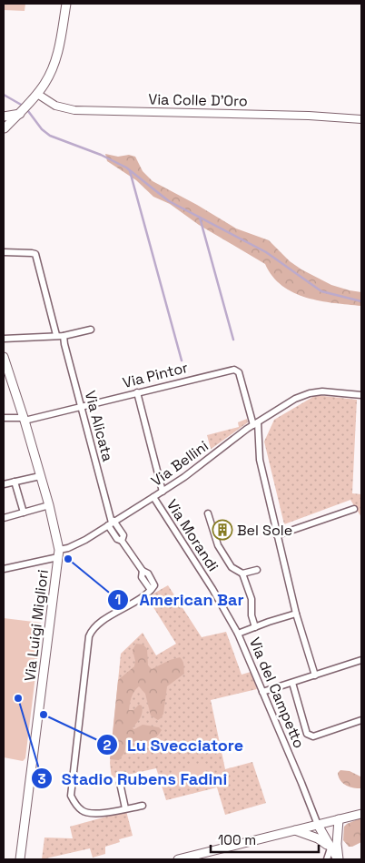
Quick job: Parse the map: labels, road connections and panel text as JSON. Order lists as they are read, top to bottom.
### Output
{
  "streets": {
    "main road": ["Via Luigi Migliori"],
    "street": [
      "Via Colle D'Oro",
      "Via Pintor",
      "Via Alicata",
      "Via Bellini",
      "Via Morandi",
      "Via del Campetto"
    ]
  },
  "crossings": [
    ["Via Pintor", "Via Alicata"],
    ["Via Pintor", "Via Bellini"],
    ["Via Pintor", "Via Luigi Migliori"],
    ["Via Alicata", "Via Bellini"],
    ["Via Bellini", "Via Morandi"],
    ["Via Bellini", "Via Luigi Migliori"],
    ["Via Morandi", "Via del Campetto"]
  ],
  "places": {
    "building": ["Bel Sole"],
    "other": ["American Bar", "Stadio Rubens Fadini", "Lu Svecciatore"]
  },
  "scale_bar": "100 m"
}
